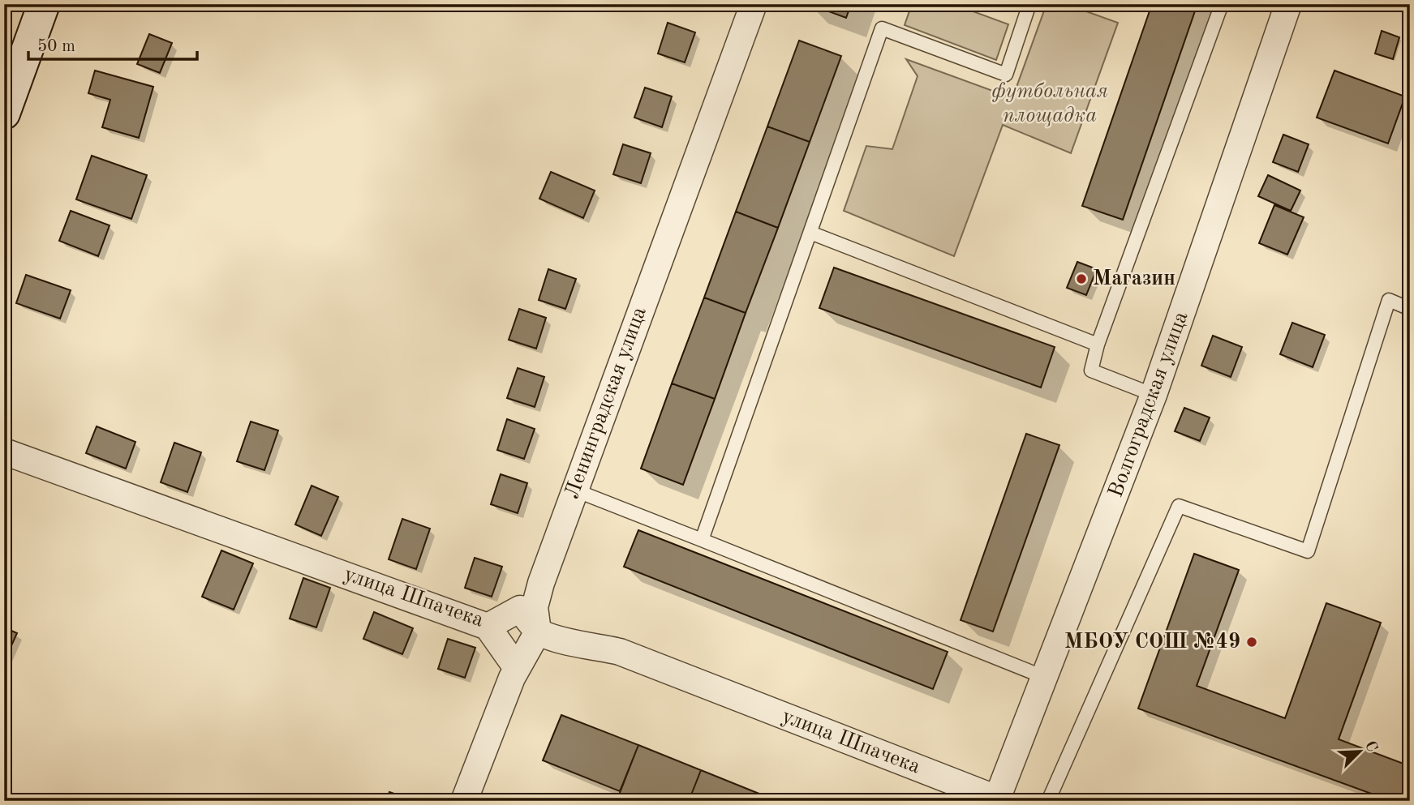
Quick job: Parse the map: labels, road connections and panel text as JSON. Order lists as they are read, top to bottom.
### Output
{
  "streets": {
    "street": ["Ленинградская улица", "Волгоградская улица", "улица Шпачека"]
  },
  "crossings": [
    ["Ленинградская улица", "улица Шпачека"],
    ["Волгоградская улица", "улица Шпачека"]
  ],
  "parks": ["футбольная площадка"],
  "places": ["Магазин", "МБОУ СОШ №49"],
  "scale_bar": "50 m",
  "north": "top right"
}
